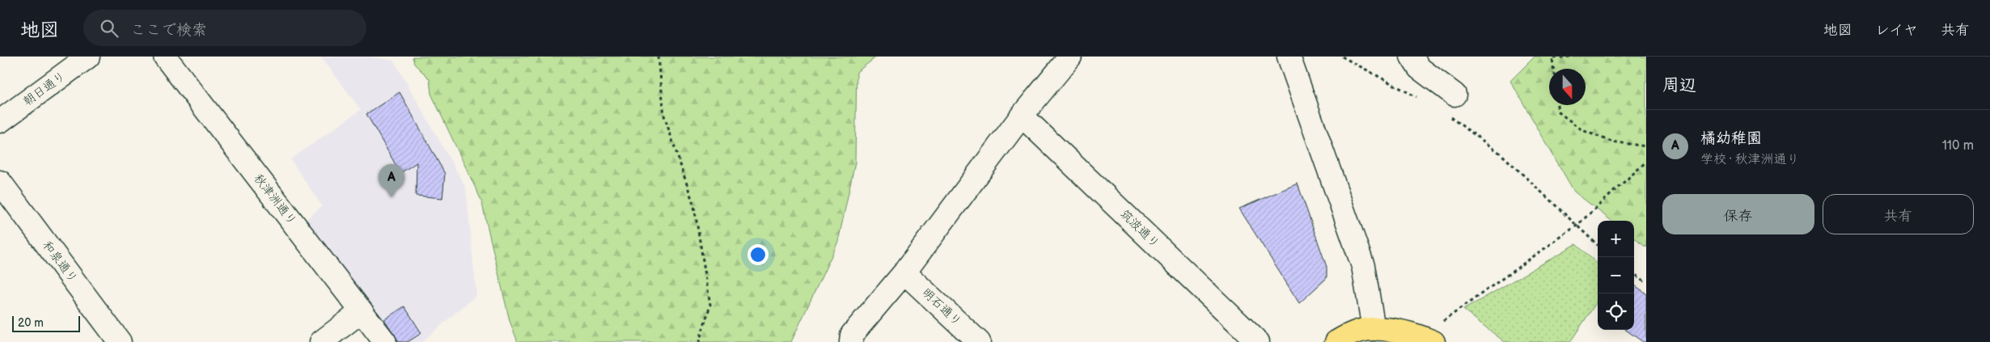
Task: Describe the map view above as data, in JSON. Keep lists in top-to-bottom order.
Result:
{
  "streets": {
    "street": [
      "朝日通り",
      "秋津洲通り",
      "筑波通り",
      "和泉通り",
      "明石通り"
    ]
  },
  "scale_bar": "20 m",
  "north": "bottom",
  "page": {
    "header": "地図",
    "search": "ここで検索",
    "nav": ["地図", "レイヤ", "共有"],
    "heading": "周辺",
    "list": [
      {
        "mark": "A",
        "name": "橘幼稚園",
        "note": "学校 · 秋津洲通り",
        "value": "110 m"
      }
    ],
    "pins": "A",
    "buttons": ["保存", "共有"],
    "map_buttons": ["+", "−"],
    "scale": "20 m"
  }
}
